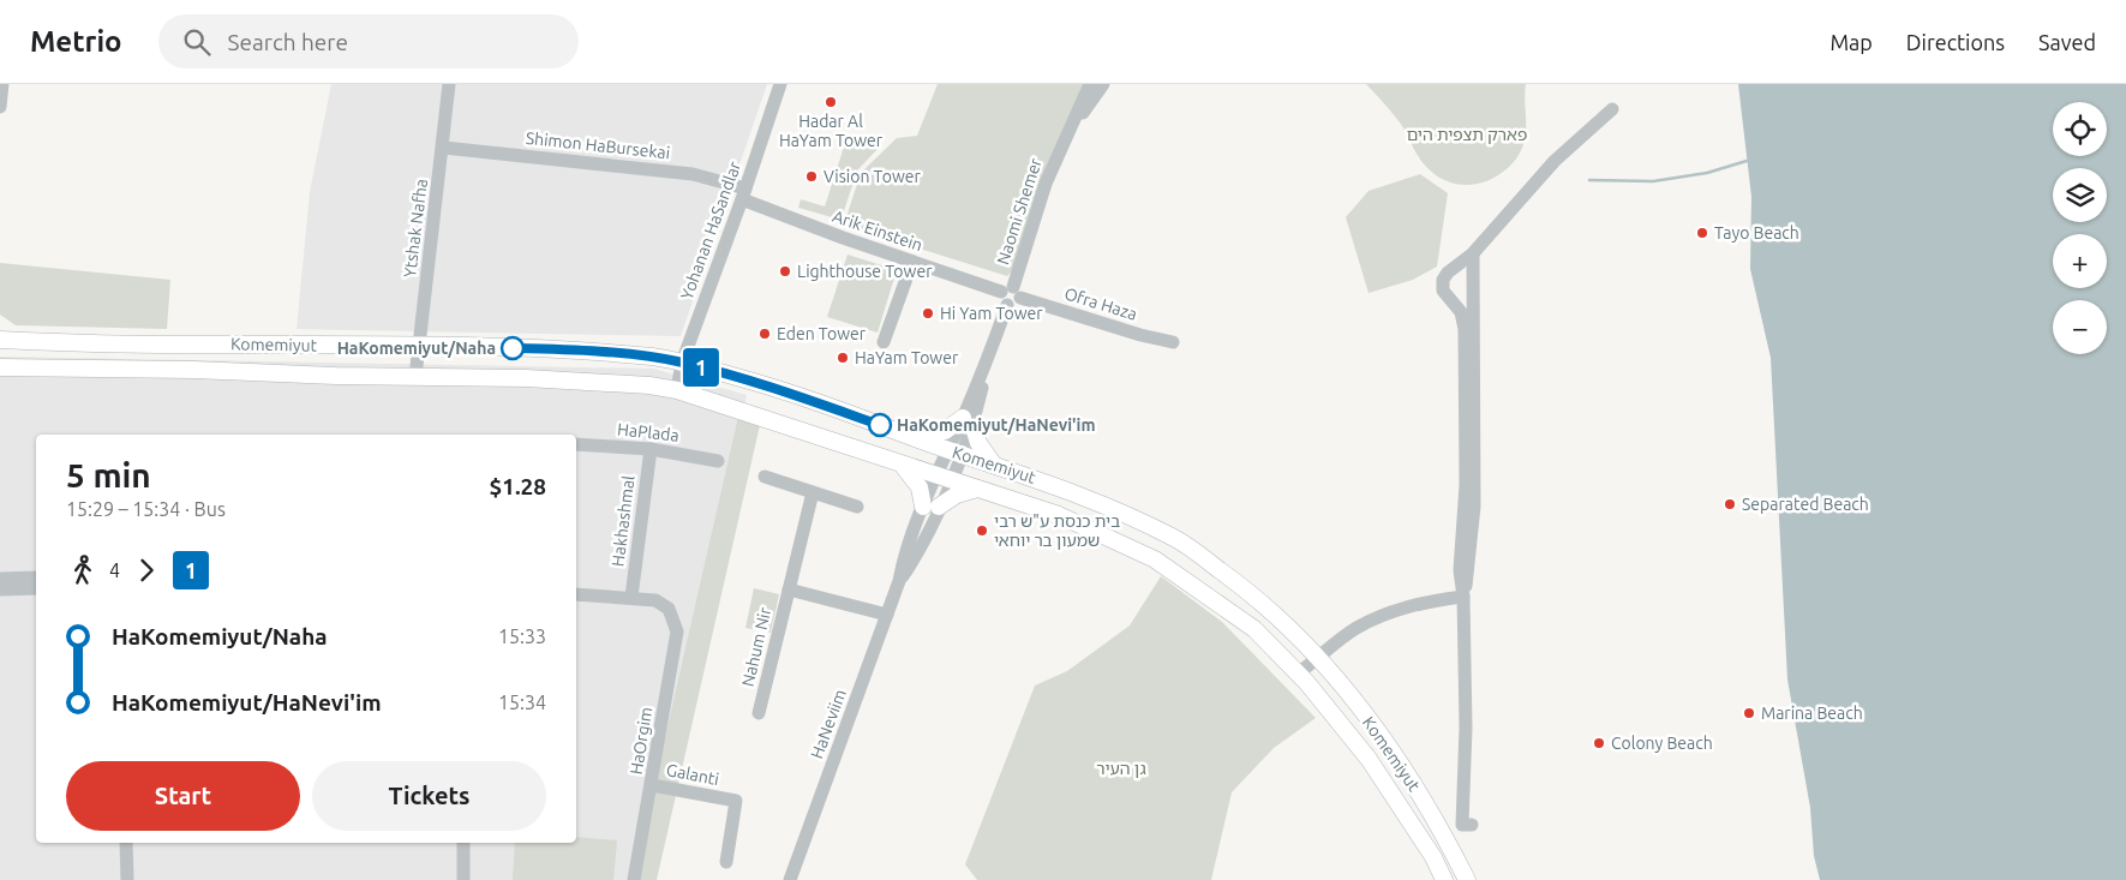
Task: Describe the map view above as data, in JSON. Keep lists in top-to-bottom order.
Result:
{
  "streets": {
    "main road": ["Komemiyut"],
    "street": [
      "Shimon HaBursekai",
      "Naomi Shemer",
      "Ytshak Nafha",
      "Yohanan HaSandlar",
      "Arik Einstein",
      "Ofra Haza",
      "HaPlada",
      "Hakhashmal",
      "Nahum Nir",
      "HaNeviim",
      "HaOrgim",
      "Galanti"
    ]
  },
  "crossings": [
    ["Shimon HaBursekai", "Ytshak Nafha"],
    ["Shimon HaBursekai", "Yohanan HaSandlar"],
    ["Shimon HaBursekai", "Arik Einstein"],
    ["Naomi Shemer", "Arik Einstein"],
    ["Naomi Shemer", "Ofra Haza"],
    ["Naomi Shemer", "Komemiyut"],
    ["Naomi Shemer", "HaNeviim"],
    ["Ytshak Nafha", "Komemiyut"],
    ["Yohanan HaSandlar", "Arik Einstein"],
    ["Yohanan HaSandlar", "Komemiyut"],
    ["Arik Einstein", "Ofra Haza"],
    ["Komemiyut", "HaNeviim"],
    ["HaPlada", "Hakhashmal"],
    ["Hakhashmal", "HaOrgim"],
    ["Nahum Nir", "HaNeviim"],
    ["HaOrgim", "Galanti"]
  ],
  "parks": ["פארק תצפית הים", "גן העיר"],
  "places": [
    "Hadar Al HaYam Tower",
    "Vision Tower",
    "Tayo Beach",
    "Lighthouse Tower",
    "Hi Yam Tower",
    "Eden Tower",
    "HaKomemiyut/Naha",
    "HaYam Tower",
    "HaKomemiyut/HaNevi'im",
    "Separated Beach",
    "בית כנסת ע\"ש רבי שמעון בר יוחאי",
    "Marina Beach",
    "Colony Beach"
  ],
  "lines": ["bus line 1"],
  "page": {
    "header": "Metrio",
    "search": "Search here",
    "nav": ["Map", "Directions", "Saved"],
    "on_map": "1",
    "map_buttons": ["+", "−"],
    "heading": ["5 min", "15:29 – 15:34 · Bus", "$1.28"],
    "legs": ["4", "1"],
    "list": [
      {
        "name": "HaKomemiyut/Naha",
        "value": "15:33"
      },
      {
        "name": "HaKomemiyut/HaNevi'im",
        "value": "15:34"
      }
    ],
    "buttons": ["Start", "Tickets"]
  }
}
